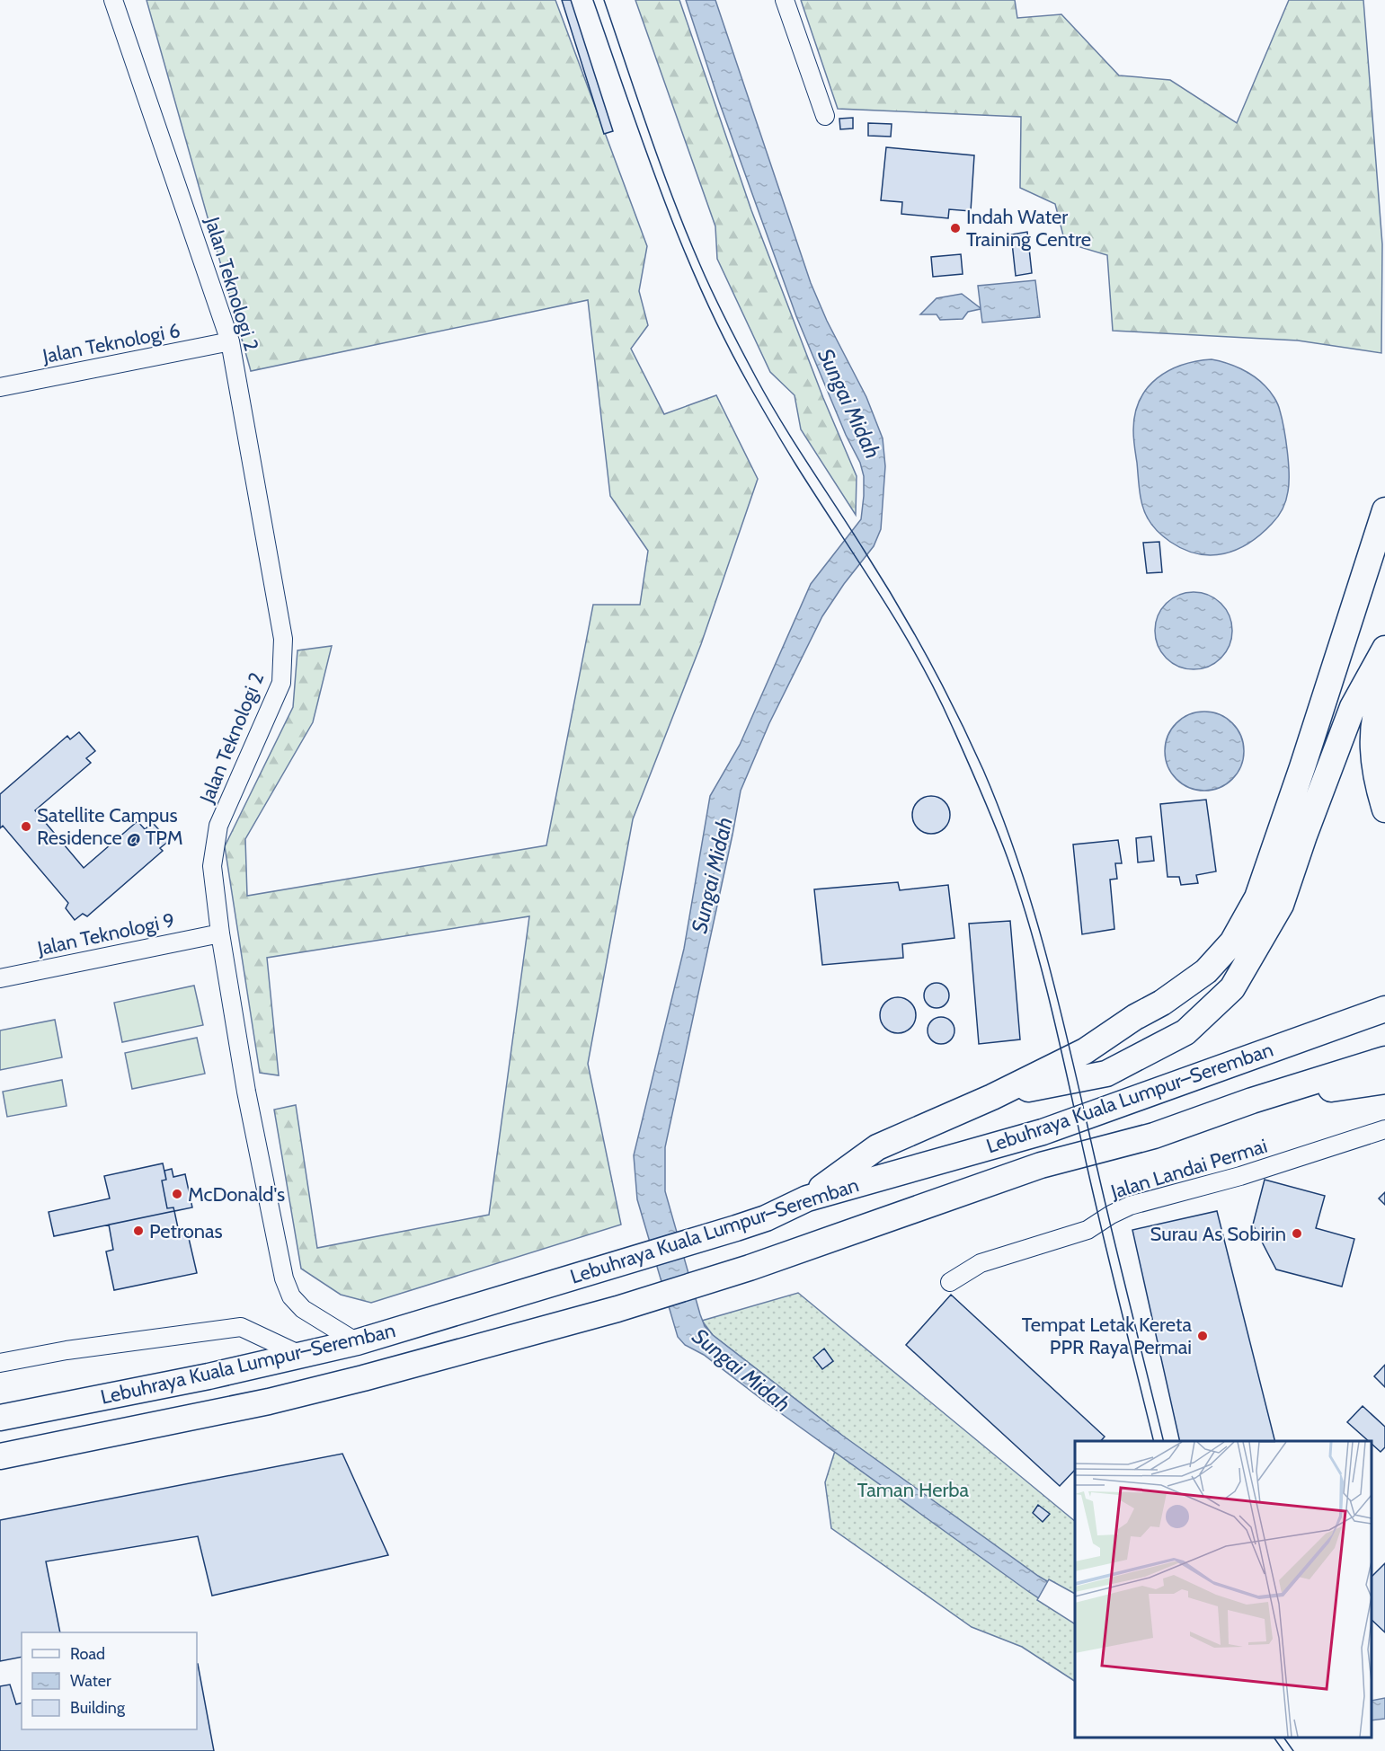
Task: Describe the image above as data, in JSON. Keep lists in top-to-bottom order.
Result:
{
  "streets": {
    "highway": ["Lebuhraya Kuala Lumpur–Seremban"],
    "street": [
      "Jalan Teknologi 2",
      "Jalan Teknologi 6",
      "Jalan Teknologi 9",
      "Jalan Landai Permai"
    ]
  },
  "crossings": [
    ["Jalan Teknologi 2", "Jalan Teknologi 6"],
    ["Jalan Teknologi 2", "Jalan Teknologi 9"],
    ["Jalan Teknologi 2", "Lebuhraya Kuala Lumpur–Seremban"]
  ],
  "water": ["Sungai Midah"],
  "parks": ["Taman Herba"],
  "places": [
    "Indah Water Training Centre",
    "Satellite Campus Residence @ TPM",
    "McDonald's",
    "Petronas",
    "Surau As Sobirin",
    "Tempat Letak Kereta PPR Raya Permai"
  ],
  "legend": ["Road", "Water", "Building"]
}
